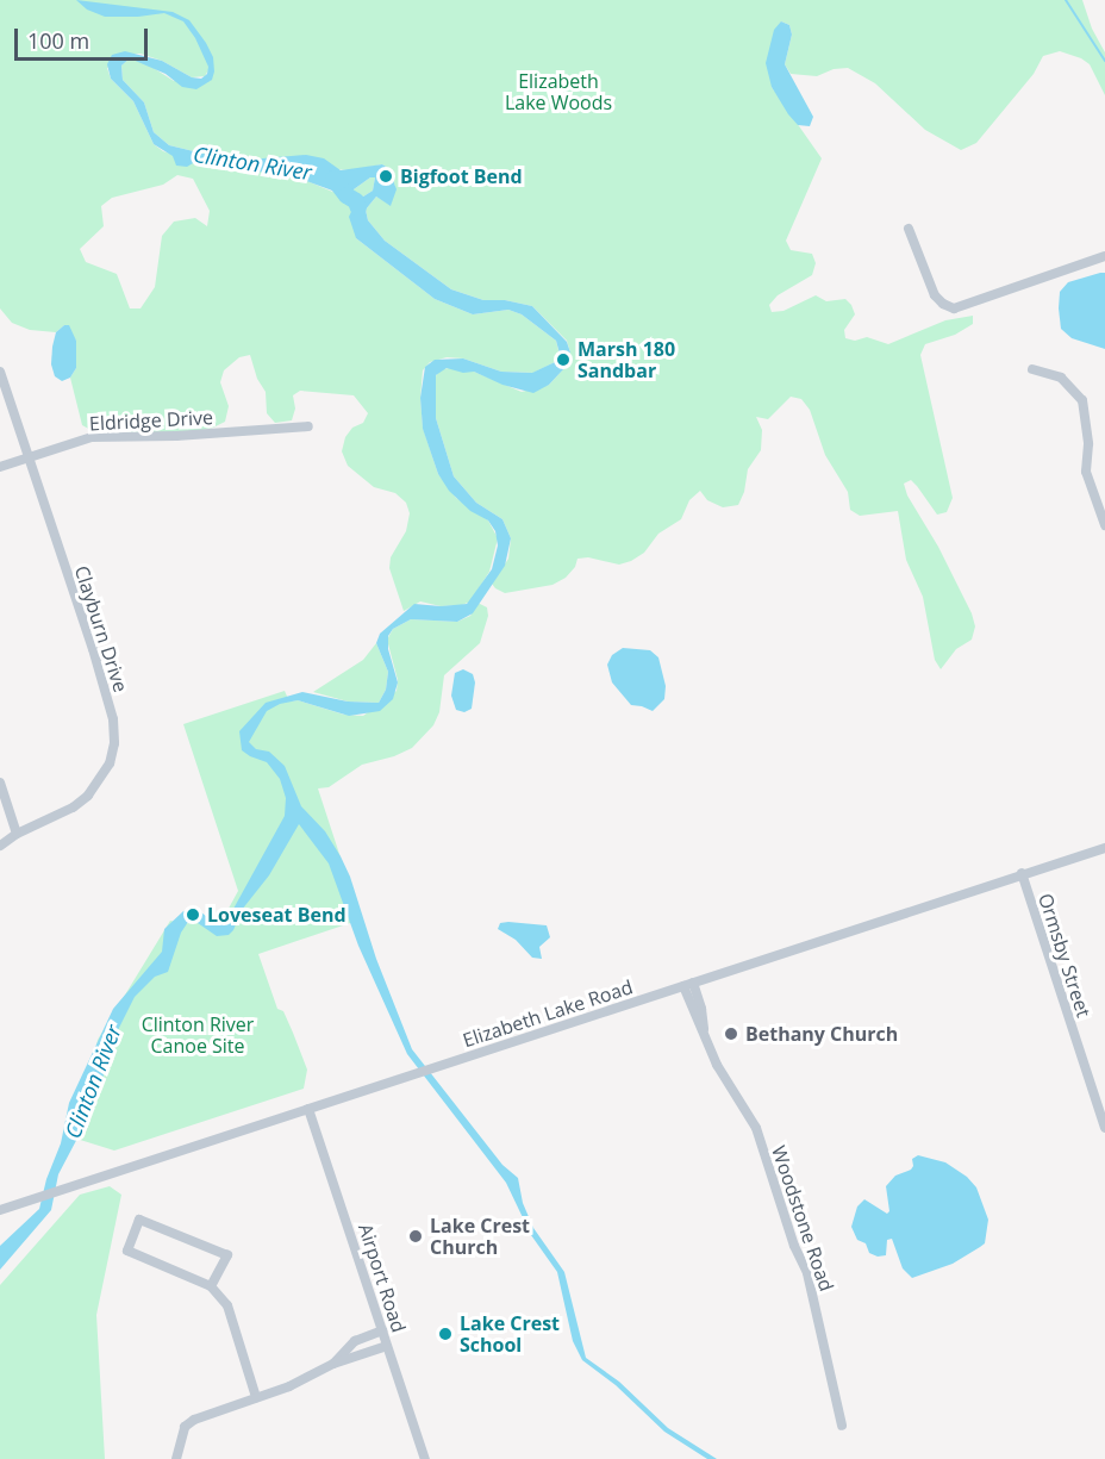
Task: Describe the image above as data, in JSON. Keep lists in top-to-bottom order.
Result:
{
  "streets": {
    "street": [
      "Eldridge Drive",
      "Clayburn Drive",
      "Ormsby Street",
      "Elizabeth Lake Road",
      "Woodstone Road",
      "Airport Road"
    ]
  },
  "crossings": [
    ["Eldridge Drive", "Clayburn Drive"],
    ["Ormsby Street", "Elizabeth Lake Road"],
    ["Elizabeth Lake Road", "Woodstone Road"],
    ["Elizabeth Lake Road", "Airport Road"]
  ],
  "water": ["Clinton River"],
  "parks": ["Elizabeth Lake Woods", "Clinton River Canoe Site"],
  "places": [
    "Bigfoot Bend",
    "Marsh 180 Sandbar",
    "Loveseat Bend",
    "Bethany Church",
    "Lake Crest Church",
    "Lake Crest School"
  ],
  "scale_bar": "100 m"
}
